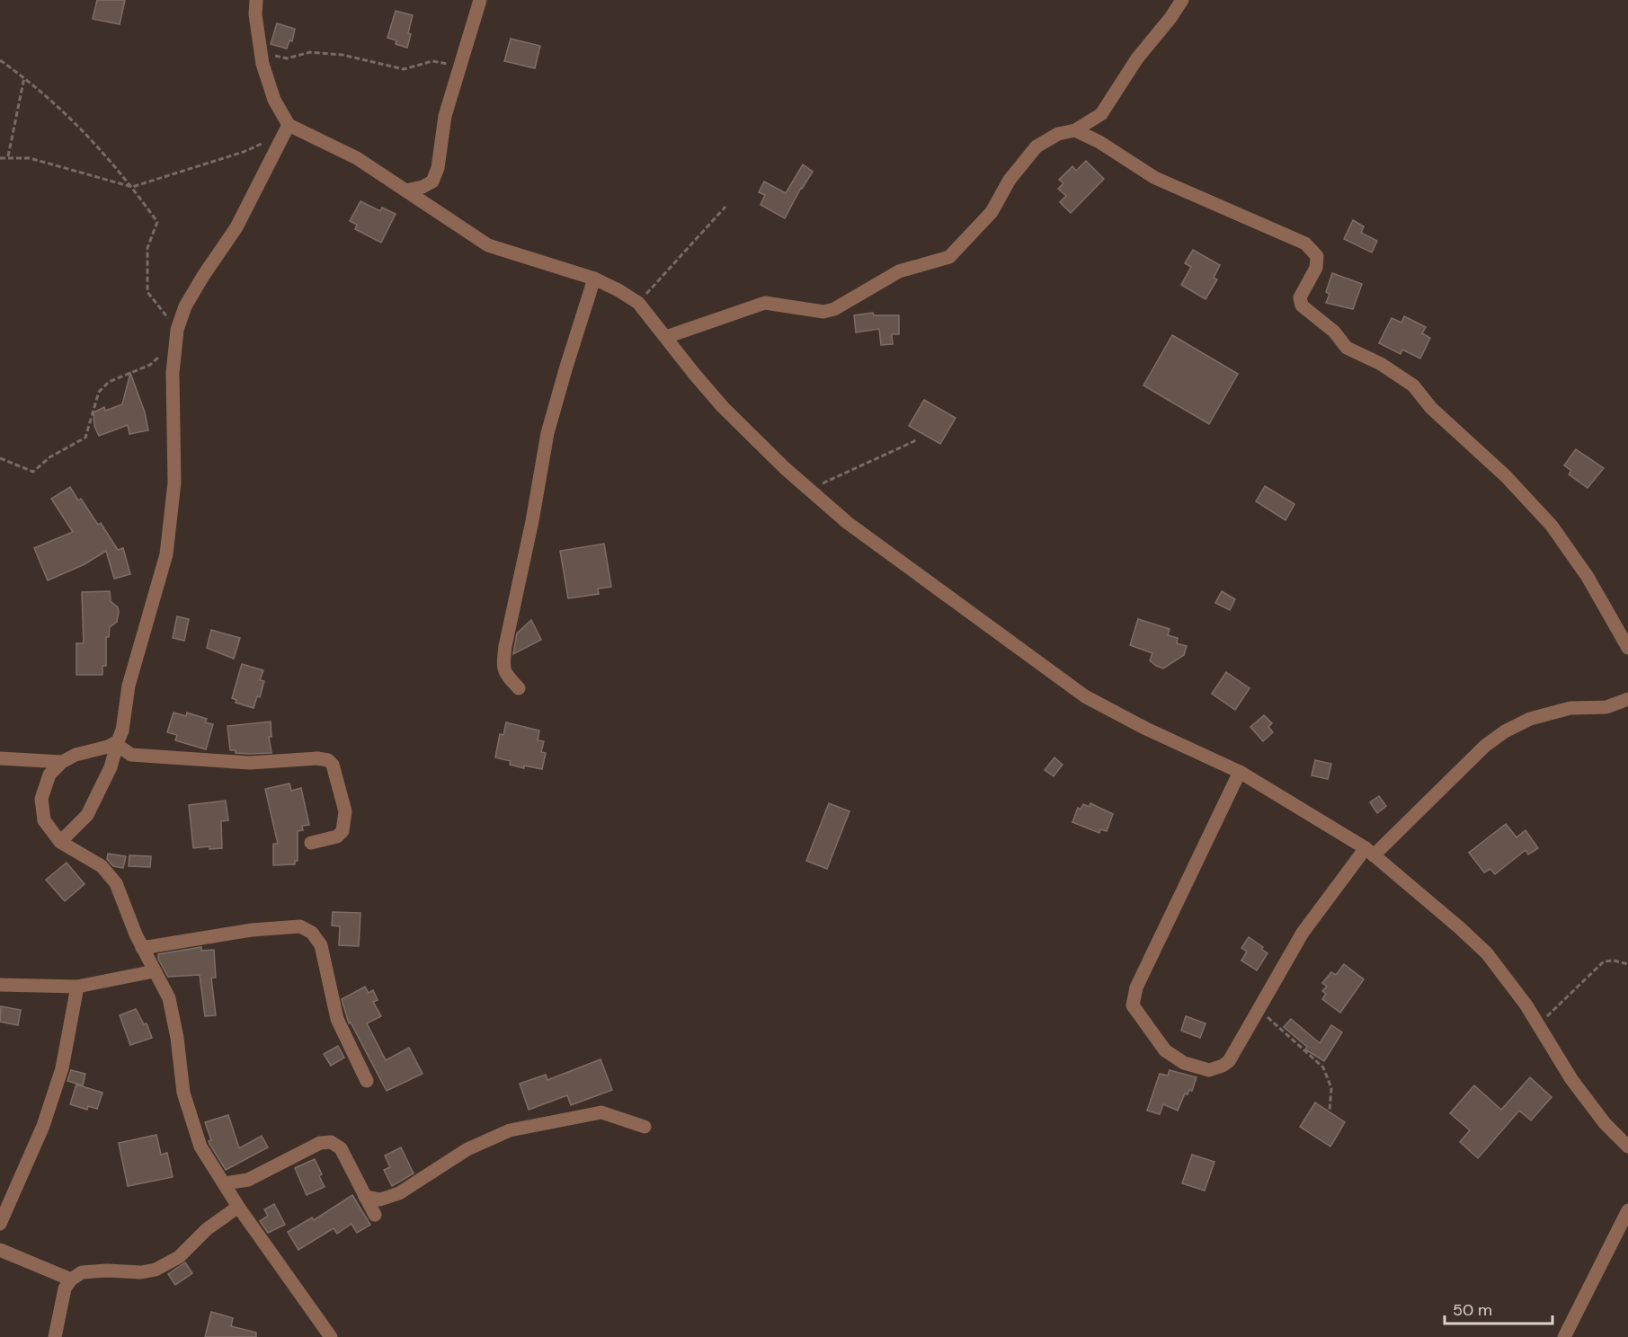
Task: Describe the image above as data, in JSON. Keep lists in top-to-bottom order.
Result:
{
  "scale_bar": "50 m"
}
